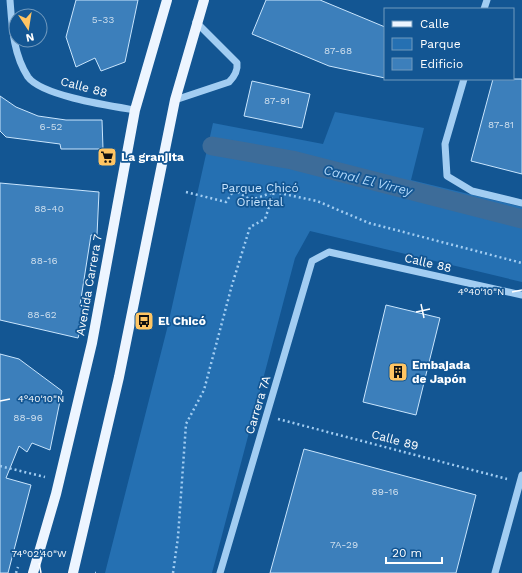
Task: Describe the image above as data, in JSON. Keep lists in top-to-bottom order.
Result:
{
  "streets": {
    "main road": ["Avenida Carrera 7"],
    "street": ["Calle 88", "Carrera 7A"],
    "path": ["Calle 89"]
  },
  "crossings": [
    ["Calle 88", "Avenida Carrera 7"],
    ["Calle 88", "Carrera 7A"],
    ["Carrera 7A", "Calle 89"]
  ],
  "water": ["Canal El Virrey"],
  "parks": ["Parque Chicó Oriental"],
  "places": {
    "supermarket": ["La granjita"],
    "bus stop": ["El Chicó"],
    "building": ["Embajada de Japón"]
  },
  "house_numbers": [
    "5-33",
    "87-68",
    "87-91",
    "87-81",
    "6-52",
    "88-40",
    "88-16",
    "88-62",
    "88-96",
    "89-16",
    "7A-29"
  ],
  "legend": ["Calle", "Parque", "Edificio"],
  "scale_bar": "20 m",
  "north": "bottom",
  "coordinates": ["4°40'10\"N", "74°02'40\"W"]
}
